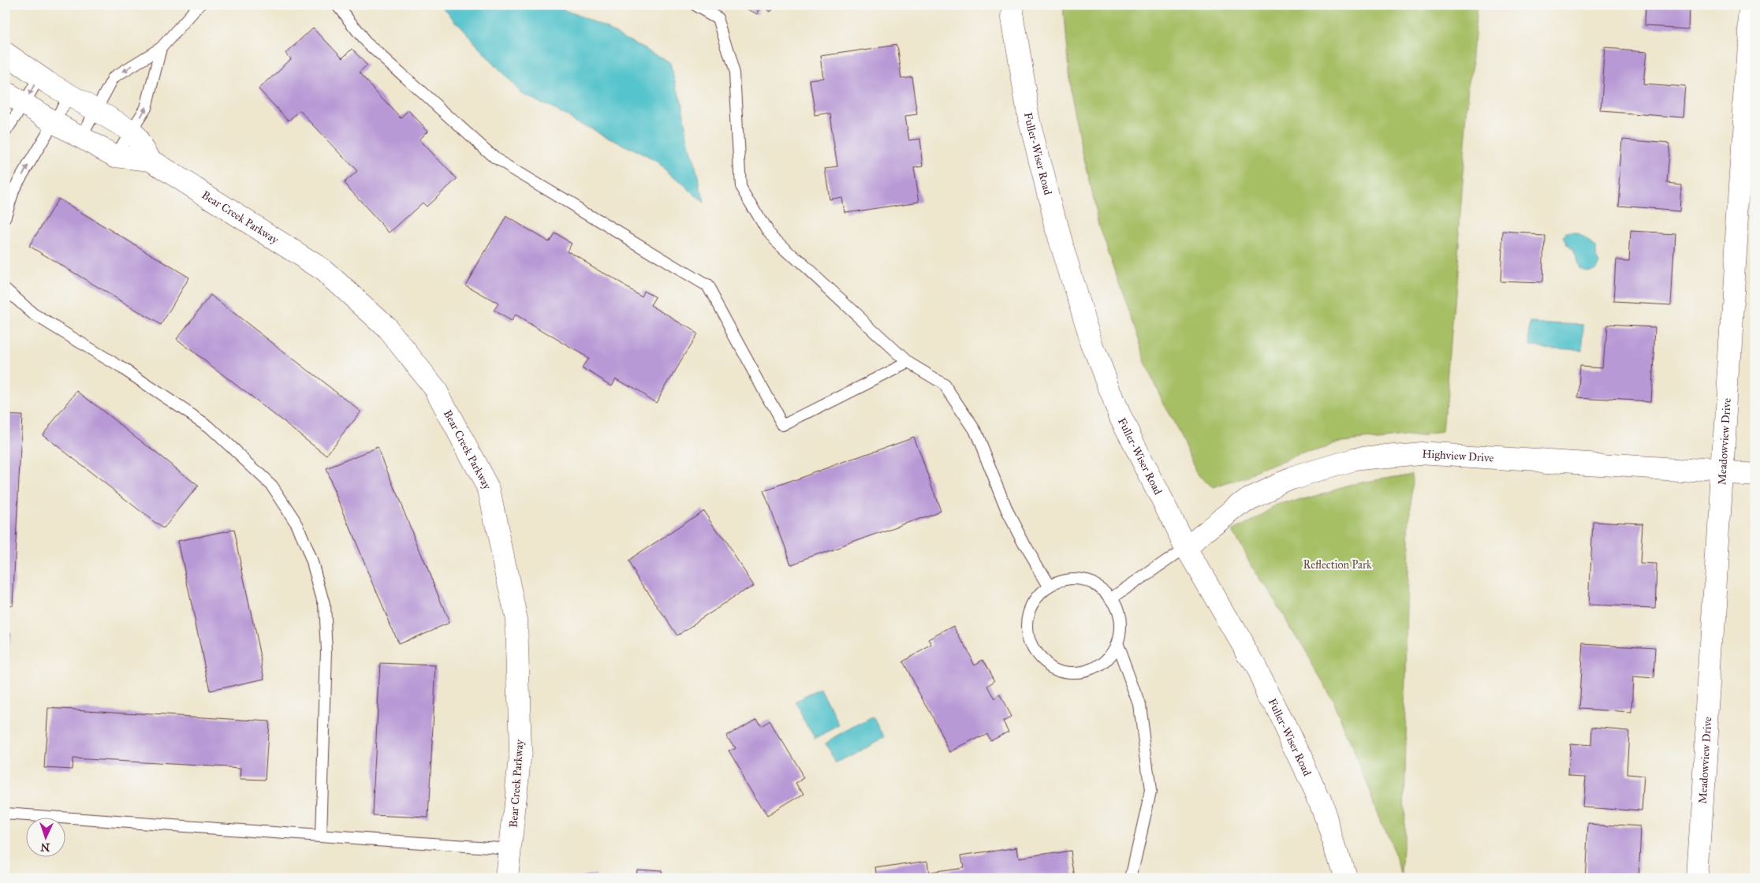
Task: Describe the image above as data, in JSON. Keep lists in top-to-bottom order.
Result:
{
  "streets": {
    "street": [
      "Fuller-Wiser Road",
      "Bear Creek Parkway",
      "Meadowview Drive",
      "Highview Drive"
    ]
  },
  "crossings": [
    ["Fuller-Wiser Road", "Highview Drive"],
    ["Meadowview Drive", "Highview Drive"]
  ],
  "parks": ["Reflection Park"],
  "north": "bottom"
}
